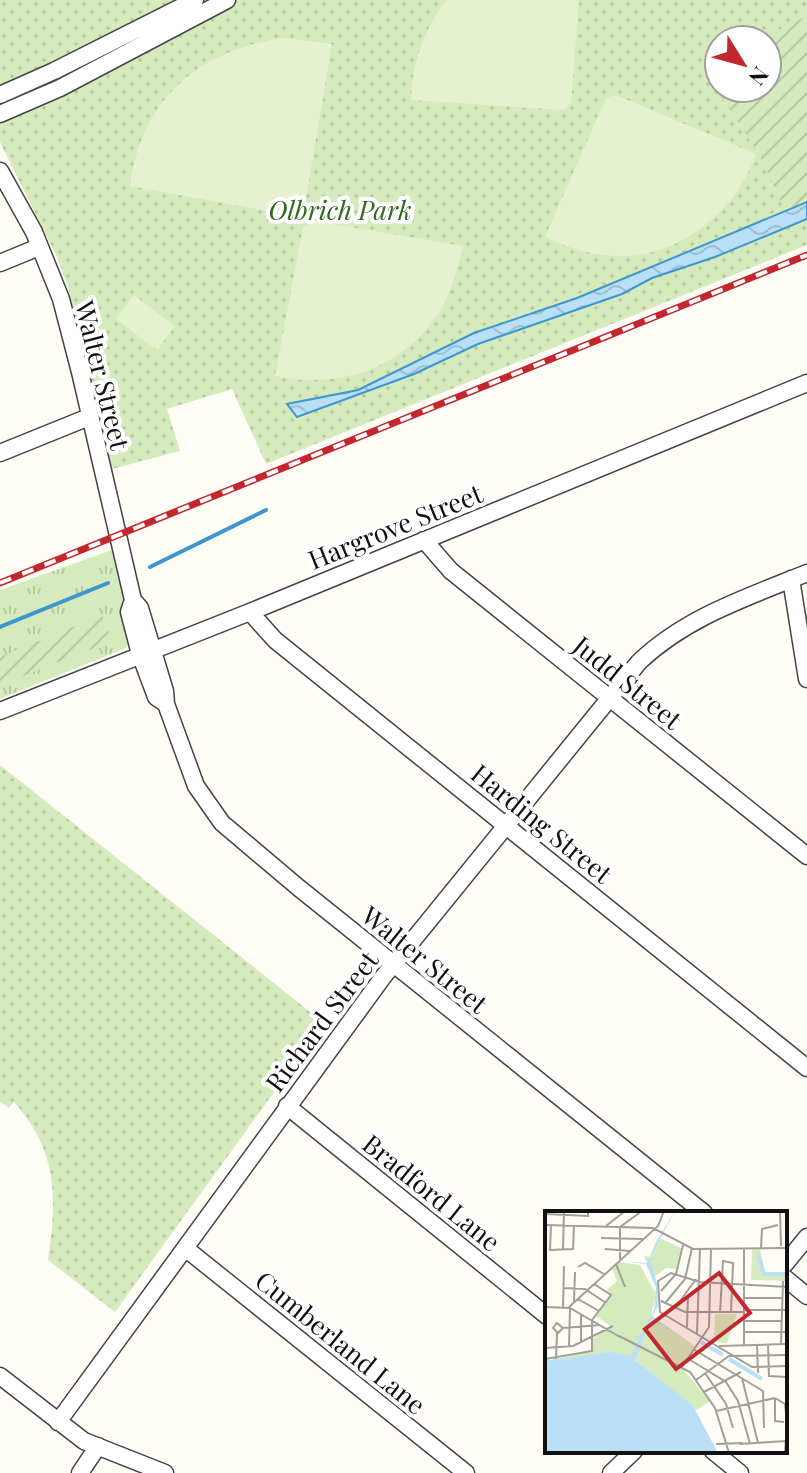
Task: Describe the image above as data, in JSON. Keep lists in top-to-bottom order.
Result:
{
  "streets": {
    "street": [
      "Walter Street",
      "Hargrove Street",
      "Judd Street",
      "Harding Street",
      "Richard Street",
      "Bradford Lane",
      "Cumberland Lane"
    ]
  },
  "crossings": [
    ["Walter Street", "Hargrove Street"],
    ["Walter Street", "Richard Street"],
    ["Hargrove Street", "Judd Street"],
    ["Hargrove Street", "Harding Street"],
    ["Judd Street", "Richard Street"],
    ["Harding Street", "Richard Street"],
    ["Richard Street", "Bradford Lane"],
    ["Richard Street", "Cumberland Lane"]
  ],
  "parks": ["Olbrich Park"],
  "north": "bottom right"
}
